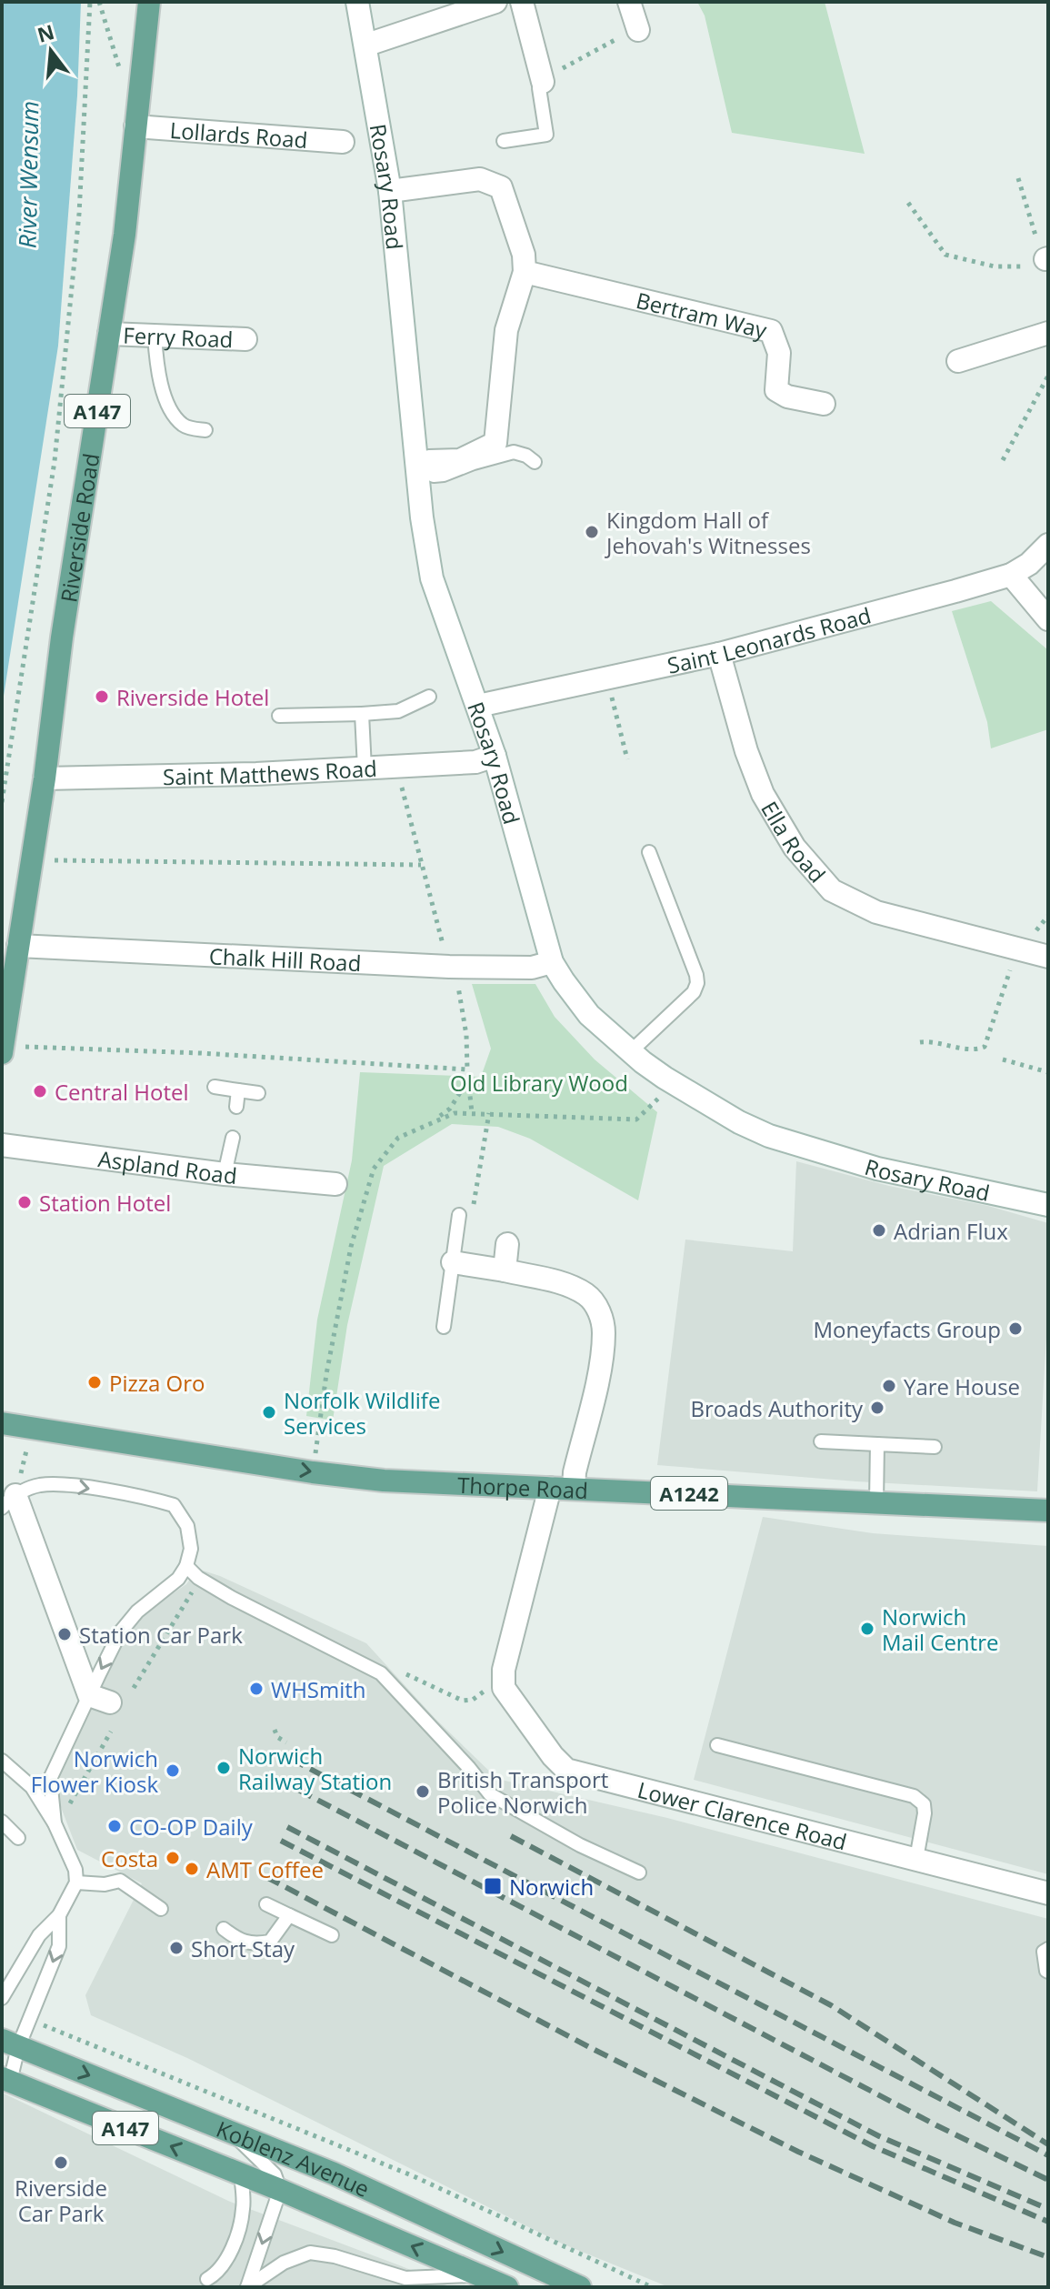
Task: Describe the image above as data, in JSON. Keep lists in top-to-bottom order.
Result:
{
  "streets": {
    "main road": [
      "A147",
      "Riverside Road",
      "Thorpe Road",
      "A1242",
      "Koblenz Avenue"
    ],
    "street": [
      "Lollards Road",
      "Rosary Road",
      "Bertram Way",
      "Ferry Road",
      "Saint Leonards Road",
      "Saint Matthews Road",
      "Ella Road",
      "Chalk Hill Road",
      "Aspland Road",
      "Lower Clarence Road"
    ]
  },
  "crossings": [
    ["Lollards Road", "Riverside Road"],
    ["Rosary Road", "Saint Leonards Road"],
    ["Rosary Road", "Saint Matthews Road"],
    ["Rosary Road", "Chalk Hill Road"],
    ["Ferry Road", "Riverside Road"],
    ["Riverside Road", "Saint Matthews Road"],
    ["Riverside Road", "Chalk Hill Road"],
    ["Saint Leonards Road", "Ella Road"],
    ["Thorpe Road", "Lower Clarence Road"]
  ],
  "one_way": ["Thorpe Road"],
  "water": ["River Wensum"],
  "parks": ["Old Library Wood"],
  "places": {
    "other": [
      "Kingdom Hall of Jehovah's Witnesses",
      "Riverside Hotel",
      "Central Hotel",
      "Station Hotel",
      "Adrian Flux",
      "Moneyfacts Group",
      "Pizza Oro",
      "Yare House",
      "Broads Authority",
      "Norfolk Wildlife Services",
      "Norwich Mail Centre",
      "Station Car Park",
      "WHSmith",
      "Norwich Railway Station",
      "Norwich Flower Kiosk",
      "British Transport Police Norwich",
      "CO-OP Daily",
      "Costa",
      "AMT Coffee",
      "Short Stay",
      "Riverside Car Park"
    ],
    "transit": ["Norwich"]
  },
  "north": "top"
}
